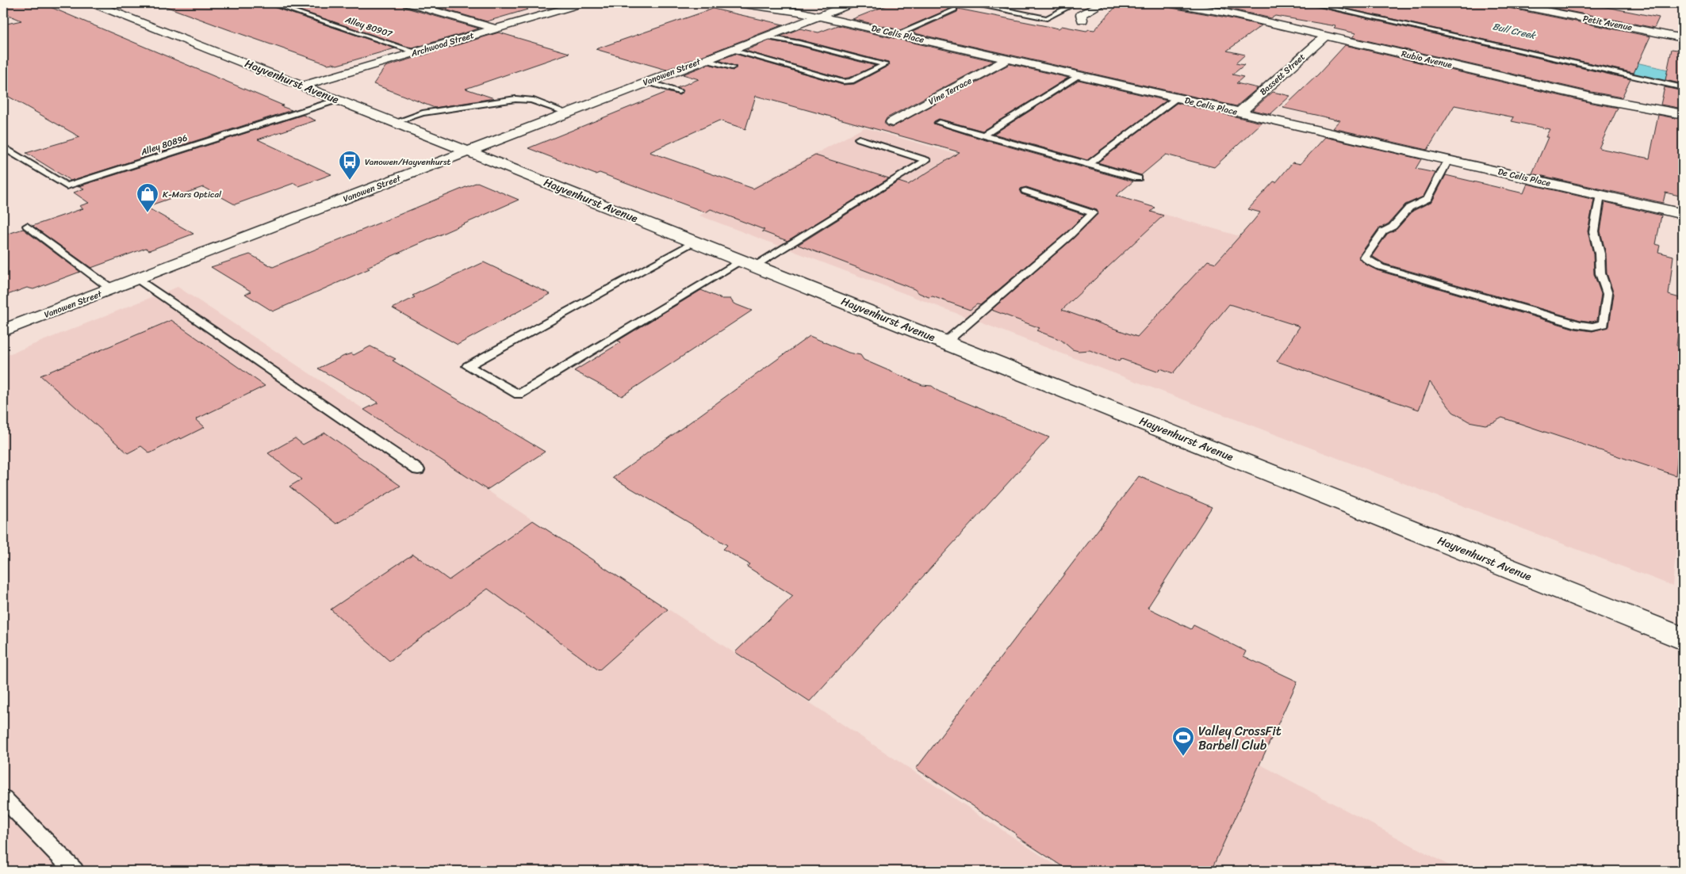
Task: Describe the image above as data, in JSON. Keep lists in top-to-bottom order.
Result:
{
  "streets": {
    "street": [
      "Petit Avenue",
      "De Celis Place",
      "Archwood Street",
      "Rubio Avenue",
      "Vanowen Street",
      "Bassett Street",
      "Hayvenhurst Avenue",
      "Vine Terrace"
    ],
    "lane": ["Alley 80907", "Alley 80896"]
  },
  "crossings": [
    ["Alley 80907", "Archwood Street"],
    ["De Celis Place", "Vanowen Street"],
    ["De Celis Place", "Bassett Street"],
    ["De Celis Place", "Vine Terrace"],
    ["Archwood Street", "Hayvenhurst Avenue"],
    ["Rubio Avenue", "Bassett Street"],
    ["Vanowen Street", "Hayvenhurst Avenue"],
    ["Hayvenhurst Avenue", "Alley 80896"]
  ],
  "water": ["Bull Creek"],
  "places": {
    "bus stop": ["Vanowen/Hayvenhurst"],
    "shop": ["K-Mars Optical"],
    "sports": ["Valley CrossFit Barbell Club"]
  }
}
